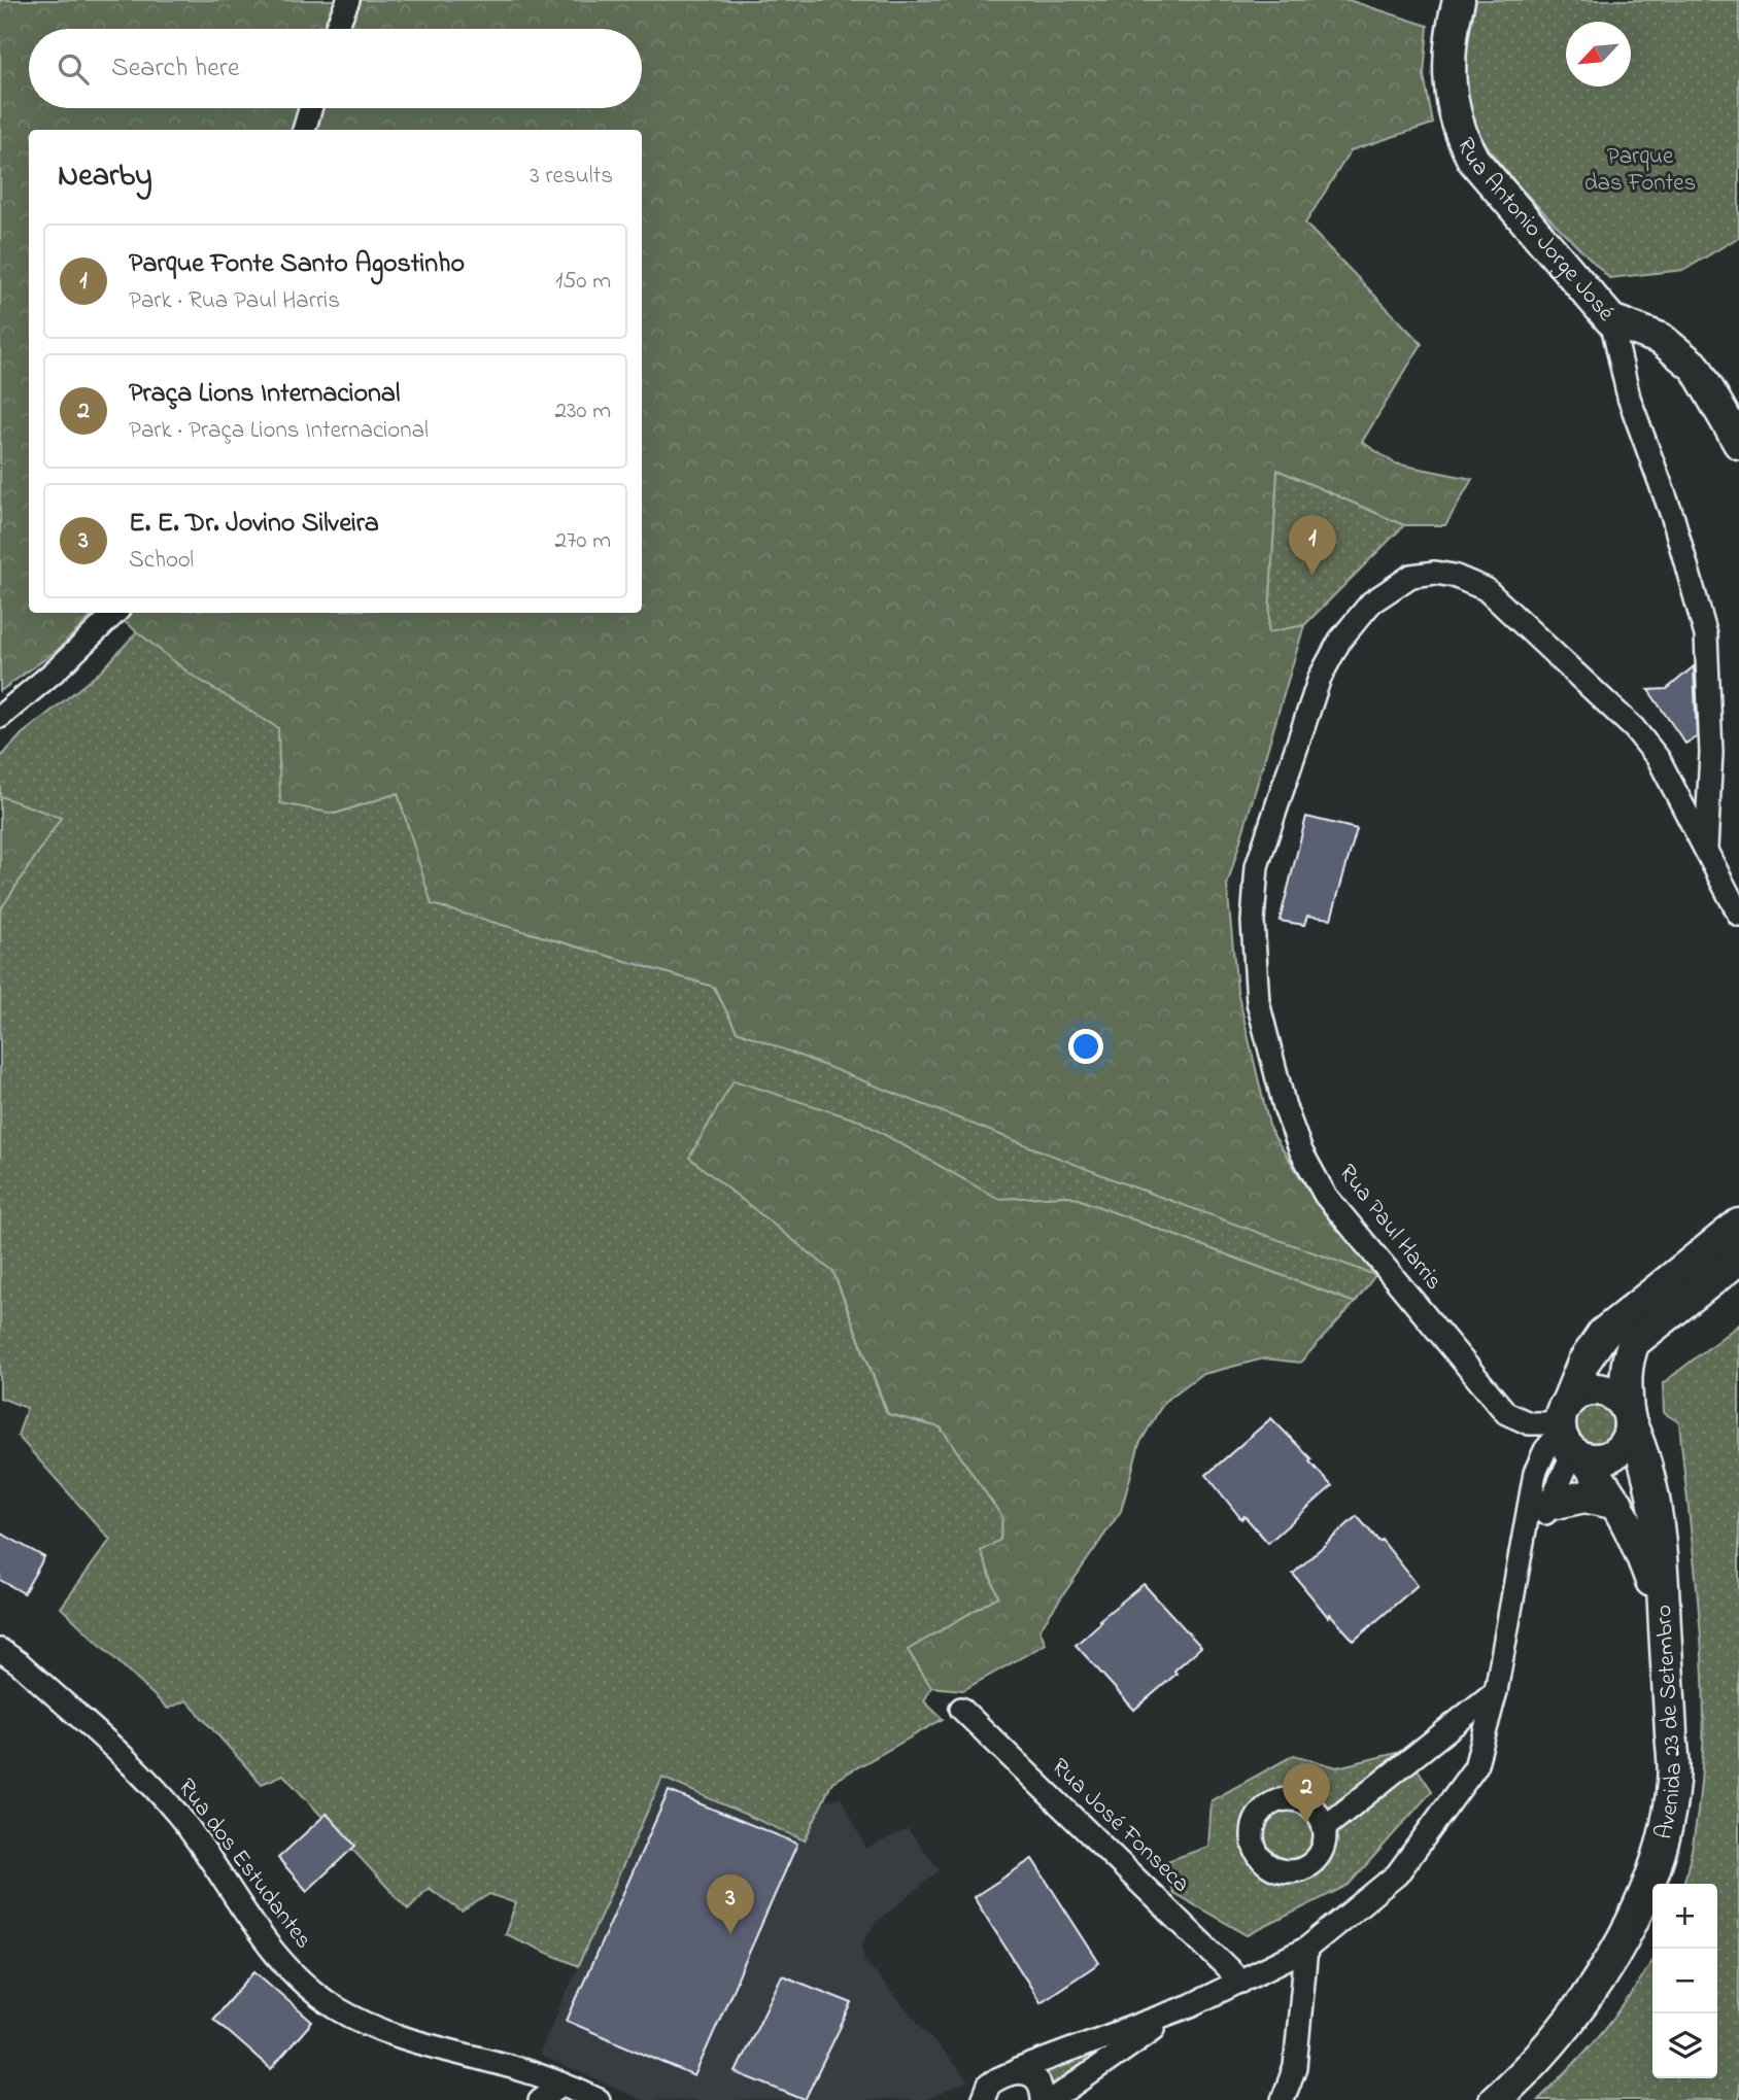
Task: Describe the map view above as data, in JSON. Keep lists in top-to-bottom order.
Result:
{
  "streets": {
    "street": [
      "Rua Antonio Jorge José",
      "Rua Paul Harris",
      "Avenida 23 de Setembro",
      "Rua José Fonseca",
      "Rua dos Estudantes"
    ]
  },
  "crossings": [
    ["Rua Paul Harris", "Avenida 23 de Setembro"]
  ],
  "parks": ["Parque das Fontes"],
  "north": "bottom left",
  "page": {
    "search": "Search here",
    "heading": ["Nearby", "3 results"],
    "list": [
      {
        "mark": "1",
        "name": "Parque Fonte Santo Agostinho",
        "note": "Park · Rua Paul Harris",
        "value": "150 m"
      },
      {
        "mark": "2",
        "name": "Praça Lions Internacional",
        "note": "Park · Praça Lions Internacional",
        "value": "230 m"
      },
      {
        "mark": "3",
        "name": "E. E. Dr. Jovino Silveira",
        "note": "School",
        "value": "270 m"
      }
    ],
    "pins": ["1", "2", "3"],
    "map_buttons": ["+", "−"]
  }
}
